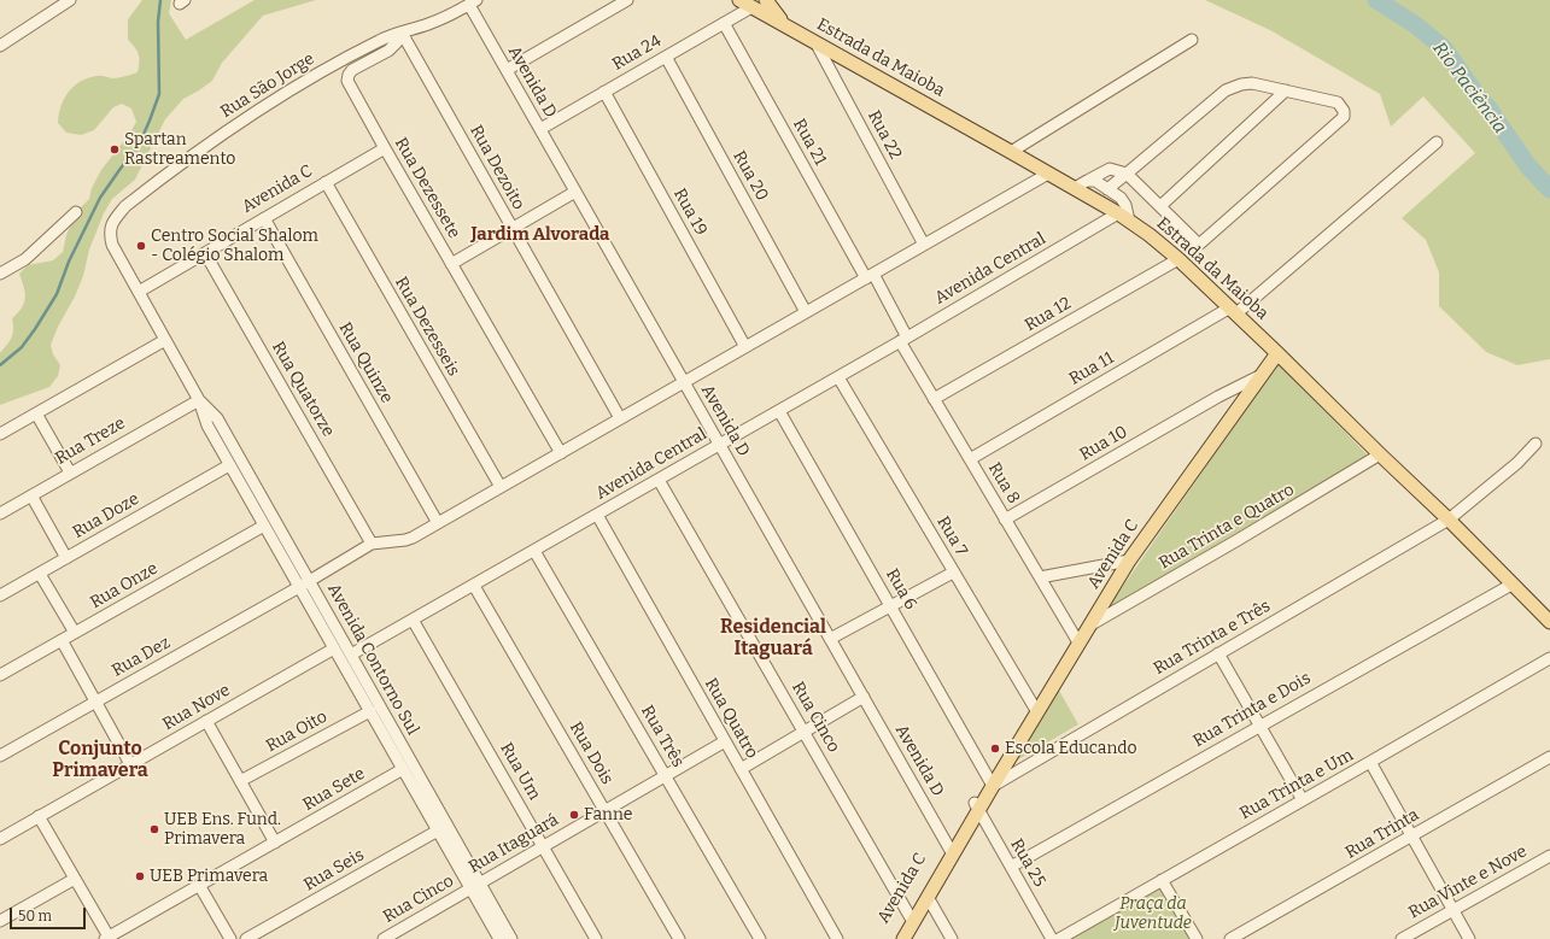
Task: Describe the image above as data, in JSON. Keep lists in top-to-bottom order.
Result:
{
  "streets": {
    "main road": ["Estrada da Maioba", "Avenida C"],
    "street": [
      "Rua 24",
      "Avenida D",
      "Rua São Jorge",
      "Rua 22",
      "Rua 21",
      "Rua Dezoito",
      "Rua 20",
      "Rua Dezessete",
      "Rua 19",
      "Avenida Central",
      "Rua 12",
      "Rua Dezesseis",
      "Rua Quinze",
      "Rua 11",
      "Rua Quatorze",
      "Rua Treze",
      "Rua 10",
      "Rua 8",
      "Rua Doze",
      "Rua Trinta e Quatro",
      "Rua 7",
      "Rua Onze",
      "Rua 6",
      "Rua Trinta e Três",
      "Rua Dez",
      "Avenida Contorno Sul",
      "Rua Nove",
      "Rua Trinta e Dois",
      "Rua Cinco",
      "Rua Quatro",
      "Rua Oito",
      "Rua Três",
      "Rua Dois",
      "Rua Um",
      "Rua Trinta e Um",
      "Rua Sete",
      "Rua Trinta",
      "Rua Itaguará",
      "Rua 25",
      "Rua Seis",
      "Rua Vinte e Nove"
    ]
  },
  "crossings": [
    ["Rua 24", "Estrada da Maioba"],
    ["Rua 24", "Avenida D"],
    ["Rua 24", "Rua 21"],
    ["Rua 24", "Rua 20"],
    ["Rua 24", "Rua 19"],
    ["Estrada da Maioba", "Rua 22"],
    ["Estrada da Maioba", "Avenida C"],
    ["Estrada da Maioba", "Avenida Central"],
    ["Estrada da Maioba", "Rua 12"],
    ["Estrada da Maioba", "Rua 11"],
    ["Estrada da Maioba", "Rua Trinta e Quatro"],
    ["Estrada da Maioba", "Rua Trinta e Três"],
    ["Estrada da Maioba", "Rua Trinta e Dois"],
    ["Avenida D", "Rua São Jorge"],
    ["Avenida D", "Avenida C"],
    ["Avenida D", "Avenida Central"],
    ["Rua São Jorge", "Rua Dezoito"],
    ["Rua São Jorge", "Rua Dezessete"],
    ["Rua São Jorge", "Avenida C"],
    ["Rua São Jorge", "Avenida Contorno Sul"],
    ["Rua 21", "Rua 8"],
    ["Rua Dezoito", "Rua Dezessete"],
    ["Rua Dezessete", "Avenida C"],
    ["Avenida C", "Rua Dezesseis"],
    ["Avenida C", "Rua Quinze"],
    ["Avenida C", "Rua Quatorze"],
    ["Avenida C", "Rua 10"],
    ["Avenida C", "Rua 8"],
    ["Avenida C", "Rua Trinta e Quatro"],
    ["Avenida C", "Rua 7"],
    ["Avenida C", "Rua 6"],
    ["Avenida C", "Rua Trinta e Três"],
    ["Avenida C", "Avenida Contorno Sul"],
    ["Avenida C", "Rua Cinco"],
    ["Avenida C", "Rua 25"],
    ["Avenida Central", "Rua 8"],
    ["Avenida Central", "Rua 7"],
    ["Avenida Central", "Rua 6"],
    ["Avenida Central", "Avenida Contorno Sul"],
    ["Avenida Central", "Rua Cinco"],
    ["Avenida Central", "Rua Quatro"],
    ["Avenida Central", "Rua Três"],
    ["Avenida Central", "Rua Dois"],
    ["Avenida Central", "Rua Um"],
    ["Rua 12", "Rua 8"],
    ["Rua 11", "Rua 8"],
    ["Rua Treze", "Avenida Contorno Sul"],
    ["Rua 10", "Rua 8"],
    ["Rua Doze", "Avenida Contorno Sul"],
    ["Rua Onze", "Avenida Contorno Sul"],
    ["Rua 6", "Rua Trinta e Três"],
    ["Rua Dez", "Avenida Contorno Sul"],
    ["Avenida Contorno Sul", "Rua Nove"],
    ["Avenida Contorno Sul", "Rua Cinco"],
    ["Avenida Contorno Sul", "Rua Oito"],
    ["Avenida Contorno Sul", "Rua Sete"],
    ["Avenida Contorno Sul", "Rua Itaguará"],
    ["Avenida Contorno Sul", "Rua Seis"],
    ["Rua Trinta e Dois", "Rua 25"],
    ["Rua Cinco", "Rua Itaguará"],
    ["Rua Quatro", "Rua Itaguará"],
    ["Rua Três", "Rua Itaguará"],
    ["Rua Dois", "Rua Itaguará"],
    ["Rua Um", "Rua Itaguará"]
  ],
  "districts": ["Jardim Alvorada", "Residencial Itaguará", "Conjunto Primavera"],
  "water": ["Rio Paciência"],
  "parks": ["Praça da Juventude"],
  "places": [
    "Spartan Rastreamento",
    "Centro Social Shalom - Colégio Shalom",
    "Escola Educando",
    "Fanne",
    "UEB Ens. Fund. Primavera",
    "UEB Primavera"
  ],
  "scale_bar": "50 m"
}
